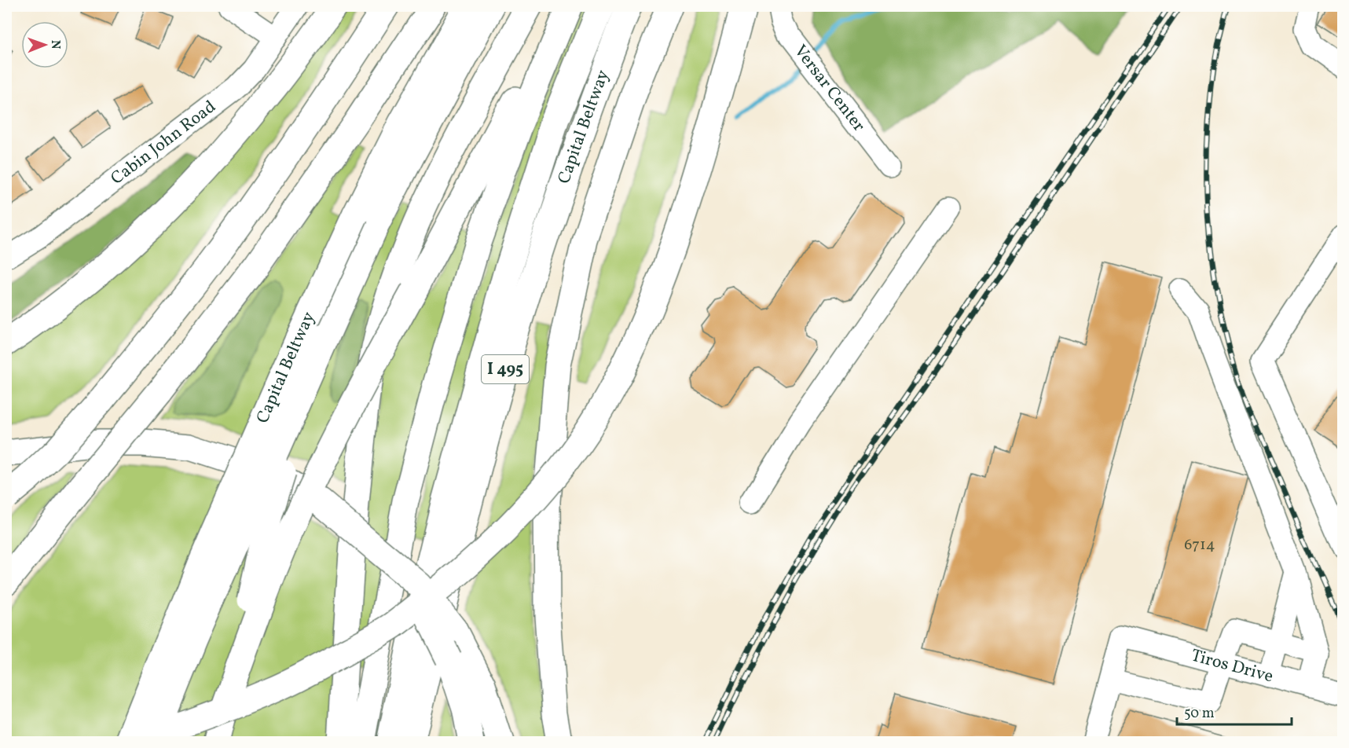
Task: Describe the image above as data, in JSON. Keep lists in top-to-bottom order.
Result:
{
  "streets": {
    "highway": ["Capital Beltway", "I 495"],
    "street": ["Versar Center", "Cabin John Road", "Tiros Drive"]
  },
  "house_numbers": ["6714"],
  "scale_bar": "50 m",
  "north": "right"
}
